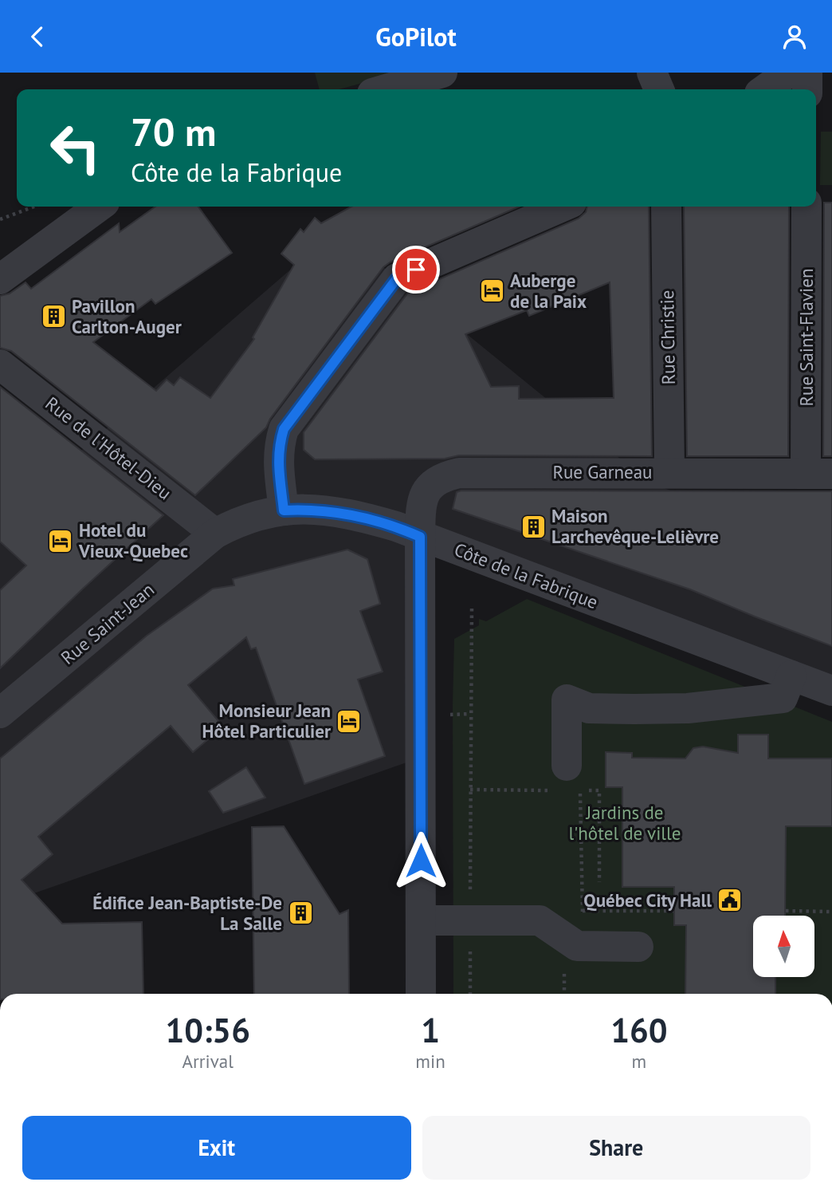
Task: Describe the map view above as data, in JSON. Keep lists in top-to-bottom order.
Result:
{
  "streets": {
    "street": [
      "Rue Christie",
      "Rue Saint-Flavien",
      "Rue de l'Hôtel-Dieu",
      "Rue Garneau",
      "Côte de la Fabrique",
      "Rue Saint-Jean"
    ]
  },
  "crossings": [
    ["Rue Christie", "Rue Garneau"],
    ["Rue Saint-Flavien", "Rue Garneau"],
    ["Rue de l'Hôtel-Dieu", "Côte de la Fabrique"],
    ["Rue de l'Hôtel-Dieu", "Rue Saint-Jean"],
    ["Rue Garneau", "Côte de la Fabrique"],
    ["Côte de la Fabrique", "Rue Saint-Jean"]
  ],
  "parks": ["Jardins de l'hôtel de ville"],
  "places": {
    "hotel": ["Auberge de la Paix", "Hotel du Vieux-Quebec", "Monsieur Jean Hôtel Particulier"],
    "building": ["Pavillon Carlton-Auger", "Maison Larchevêque-Lelièvre", "Édifice Jean-Baptiste-De La Salle"],
    "public building": ["Québec City Hall"]
  },
  "north": "top",
  "page": {
    "header": "GoPilot",
    "turn": ["70 m", "Côte de la Fabrique"],
    "eta": [
      "10:56",
      "Arrival",
      "1",
      "min",
      "160",
      "m"
    ],
    "buttons": ["Exit", "Share"]
  }
}
